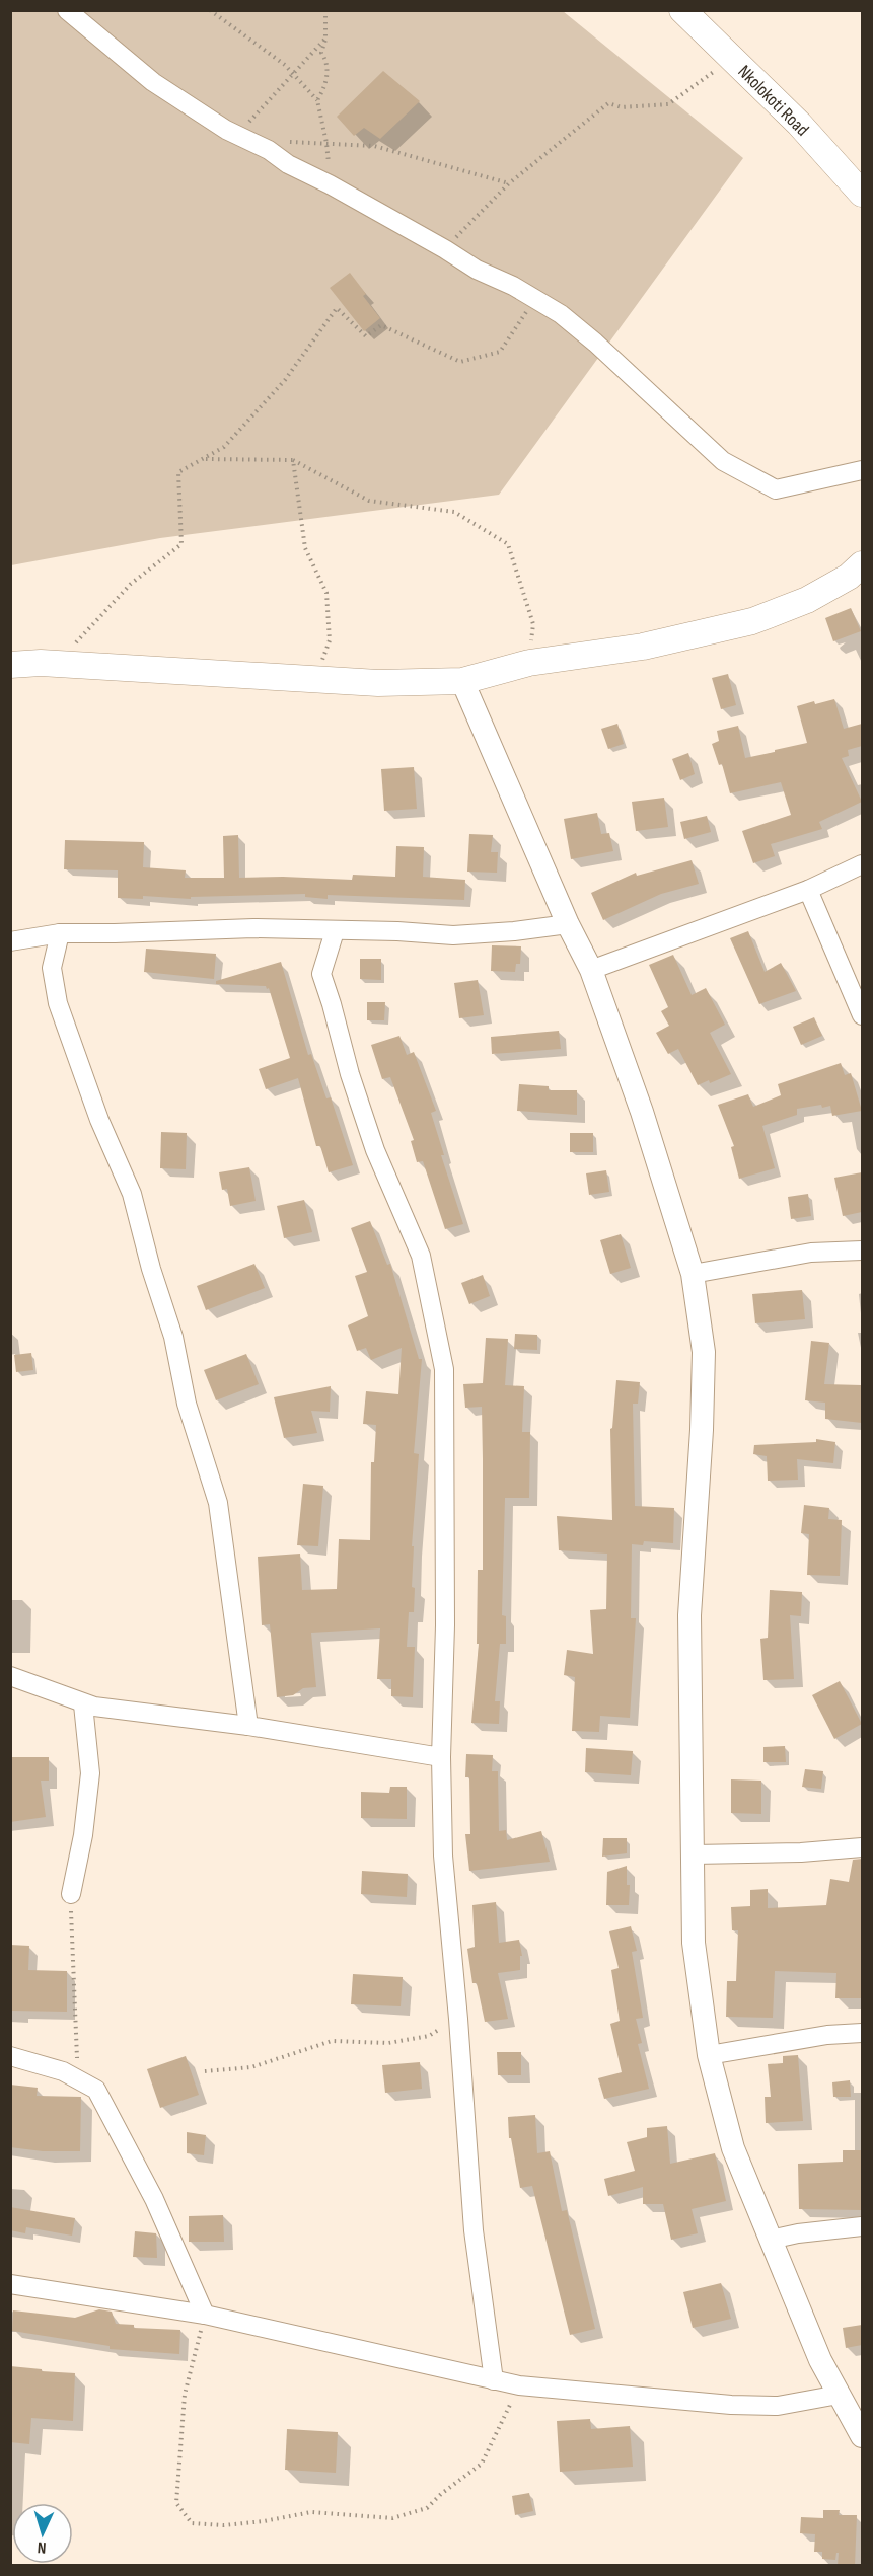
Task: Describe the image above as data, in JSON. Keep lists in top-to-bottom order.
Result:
{
  "streets": {
    "main road": ["Nkolokoti Road"]
  },
  "north": "bottom"
}
